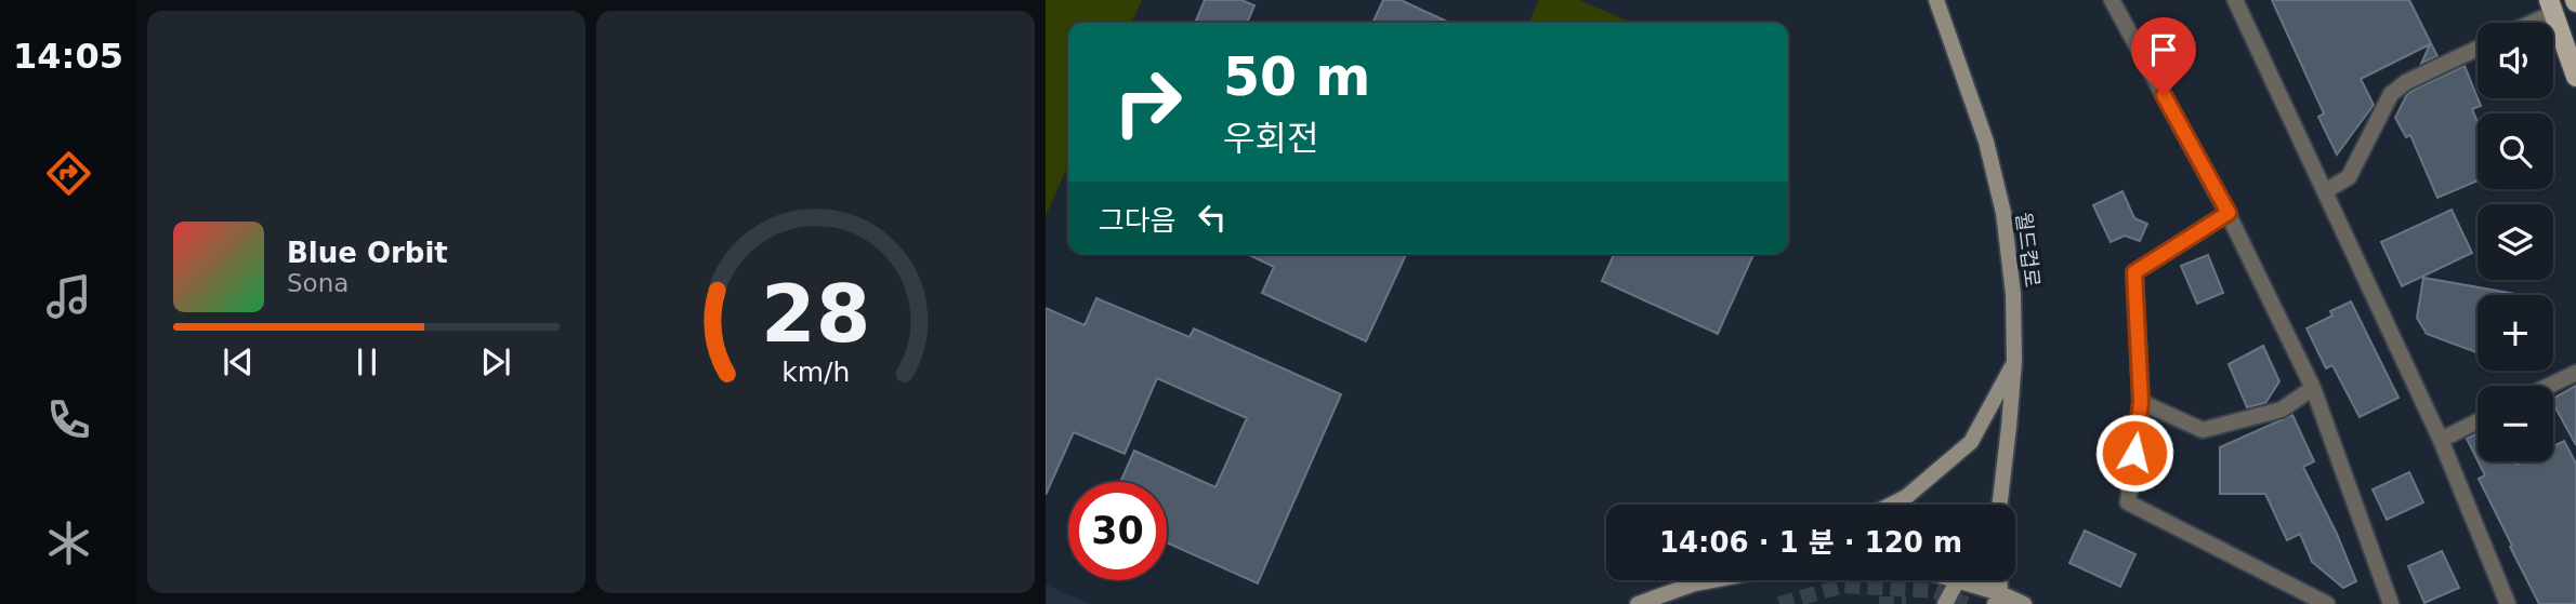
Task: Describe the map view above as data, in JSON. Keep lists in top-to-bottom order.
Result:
{
  "streets": {
    "street": ["월드컵로"]
  },
  "page": {
    "tabs": "14:05",
    "map_buttons": ["+", "−"],
    "turn": ["50 m", "우회전"],
    "then": "그다음",
    "song": ["Blue Orbit", "Sona"],
    "limit": "30",
    "trip": "14:06 · 1 분 · 120 m",
    "gauge": ["28", "km/h"]
  }
}
